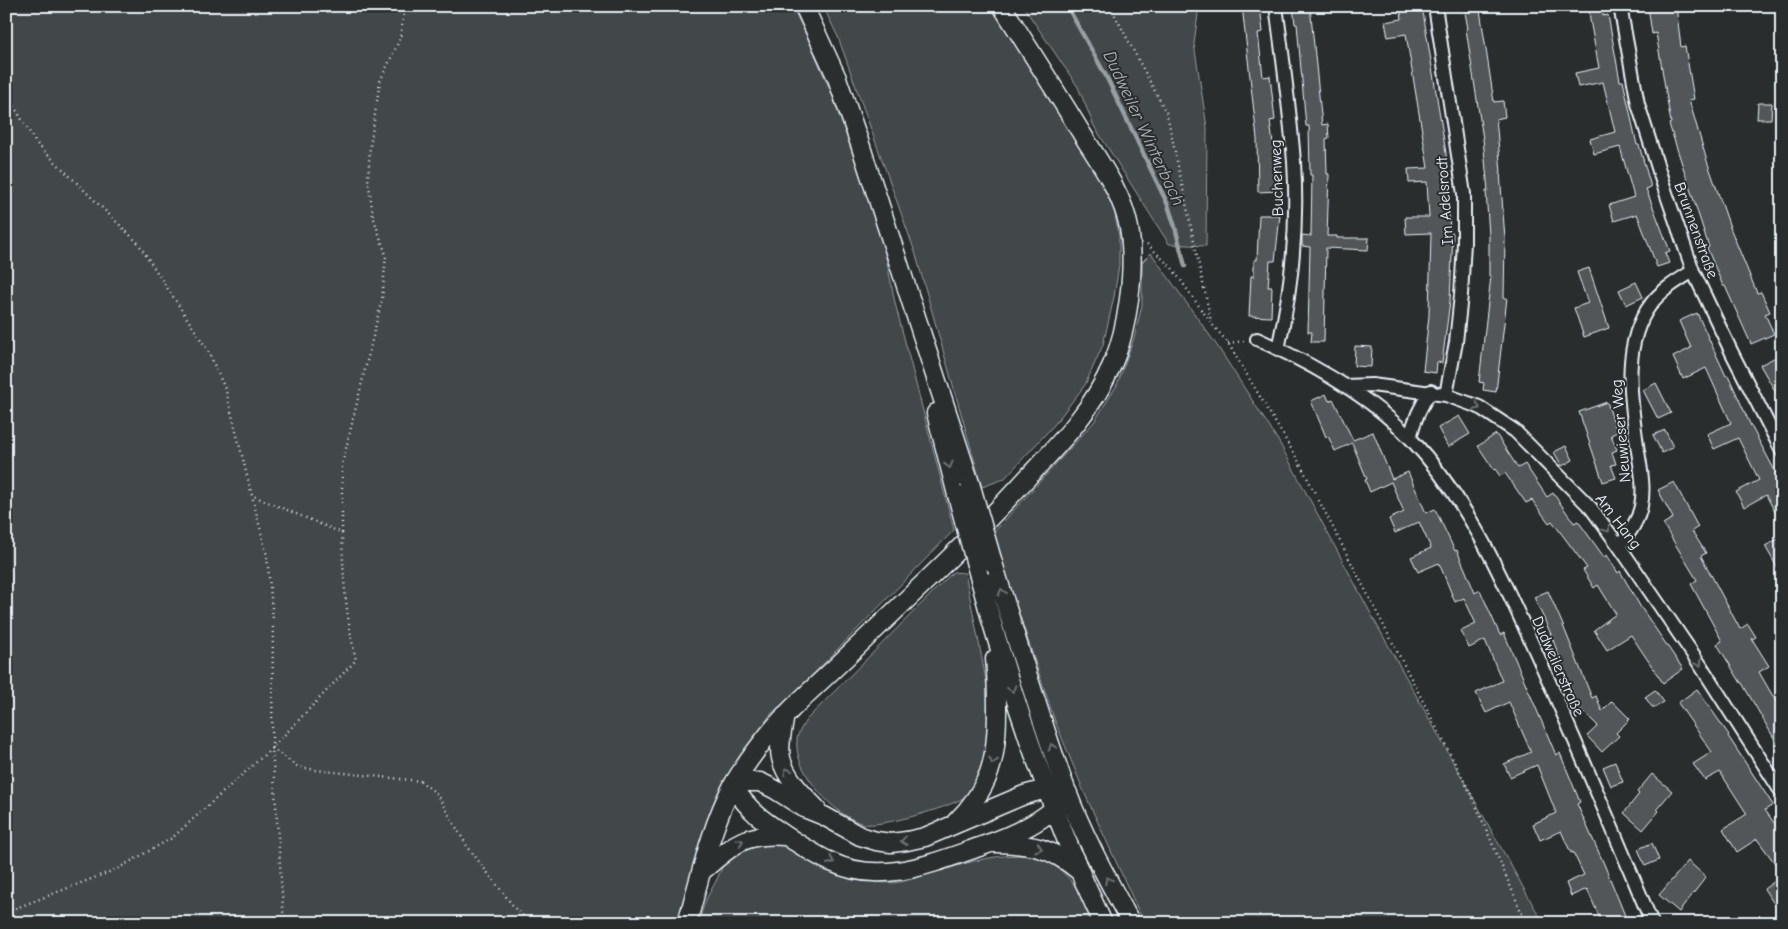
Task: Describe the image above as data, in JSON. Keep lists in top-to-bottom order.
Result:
{
  "streets": {
    "street": [
      "Buchenweg",
      "Im Adelsrodt",
      "Brunnenstraße",
      "Neuwieser Weg",
      "Am Hang",
      "Dudweilerstraße"
    ]
  },
  "crossings": [
    ["Buchenweg", "Dudweilerstraße"],
    ["Im Adelsrodt", "Am Hang"],
    ["Brunnenstraße", "Neuwieser Weg"],
    ["Neuwieser Weg", "Am Hang"],
    ["Am Hang", "Dudweilerstraße"]
  ],
  "one_way": ["Am Hang"],
  "water": ["Dudweiler Winterbach"]
}
